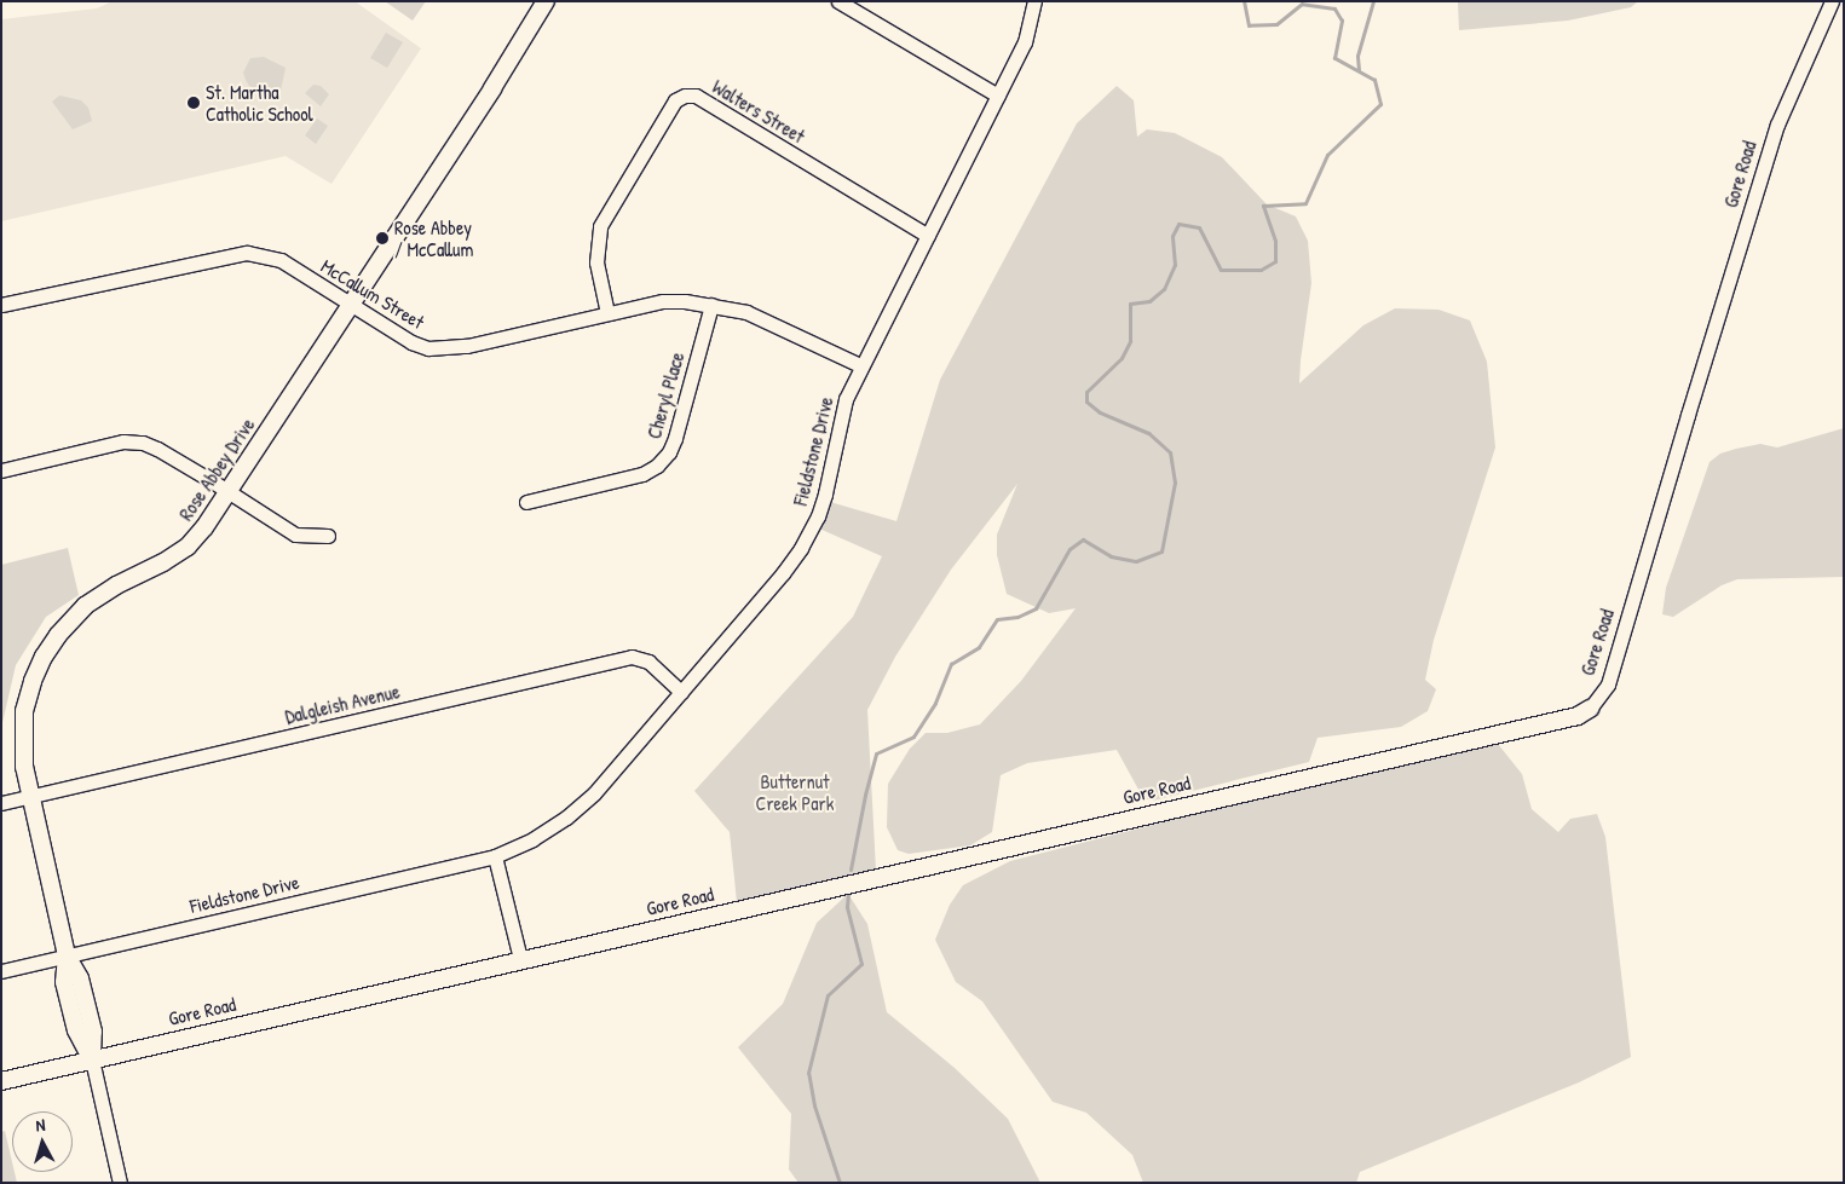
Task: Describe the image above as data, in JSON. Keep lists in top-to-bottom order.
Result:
{
  "streets": {
    "street": [
      "Walters Street",
      "Gore Road",
      "McCallum Street",
      "Cheryl Place",
      "Fieldstone Drive",
      "Rose Abbey Drive",
      "Dalgleish Avenue"
    ]
  },
  "crossings": [
    ["Walters Street", "McCallum Street"],
    ["Walters Street", "Fieldstone Drive"],
    ["Gore Road", "Rose Abbey Drive"],
    ["McCallum Street", "Cheryl Place"],
    ["McCallum Street", "Fieldstone Drive"],
    ["McCallum Street", "Rose Abbey Drive"],
    ["Fieldstone Drive", "Rose Abbey Drive"],
    ["Fieldstone Drive", "Dalgleish Avenue"],
    ["Rose Abbey Drive", "Dalgleish Avenue"]
  ],
  "parks": ["Butternut Creek Park"],
  "places": ["St. Martha Catholic School", "Rose Abbey / McCallum"],
  "north": "top"
}
